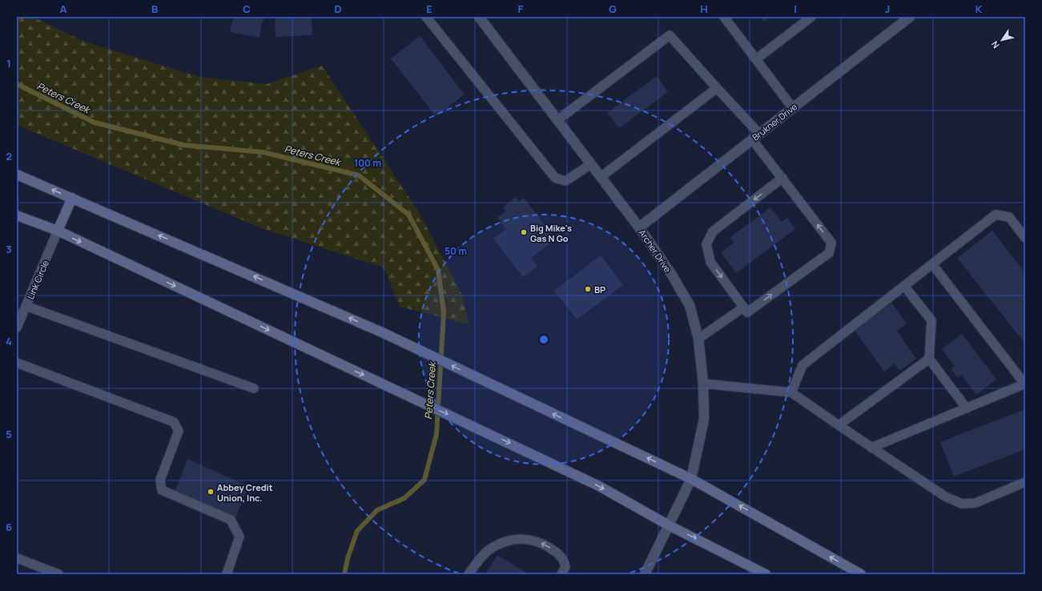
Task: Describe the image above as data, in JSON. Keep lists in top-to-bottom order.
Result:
{
  "streets": {
    "street": ["Brukner Drive", "Archer Drive"],
    "lane": ["Link Circle"]
  },
  "crossings": [
    ["Brukner Drive", "Archer Drive"]
  ],
  "water": ["Peters Creek"],
  "places": ["Big Mike's Gas N Go", "BP", "Abbey Credit Union, Inc."],
  "north": "bottom left",
  "grid": {
    "columns": [
      "A",
      "B",
      "C",
      "D",
      "E",
      "F",
      "G",
      "H",
      "I",
      "J",
      "K"
    ],
    "rows": [
      "1",
      "2",
      "3",
      "4",
      "5",
      "6"
    ]
  },
  "rings": ["100 m", "50 m"]
}
